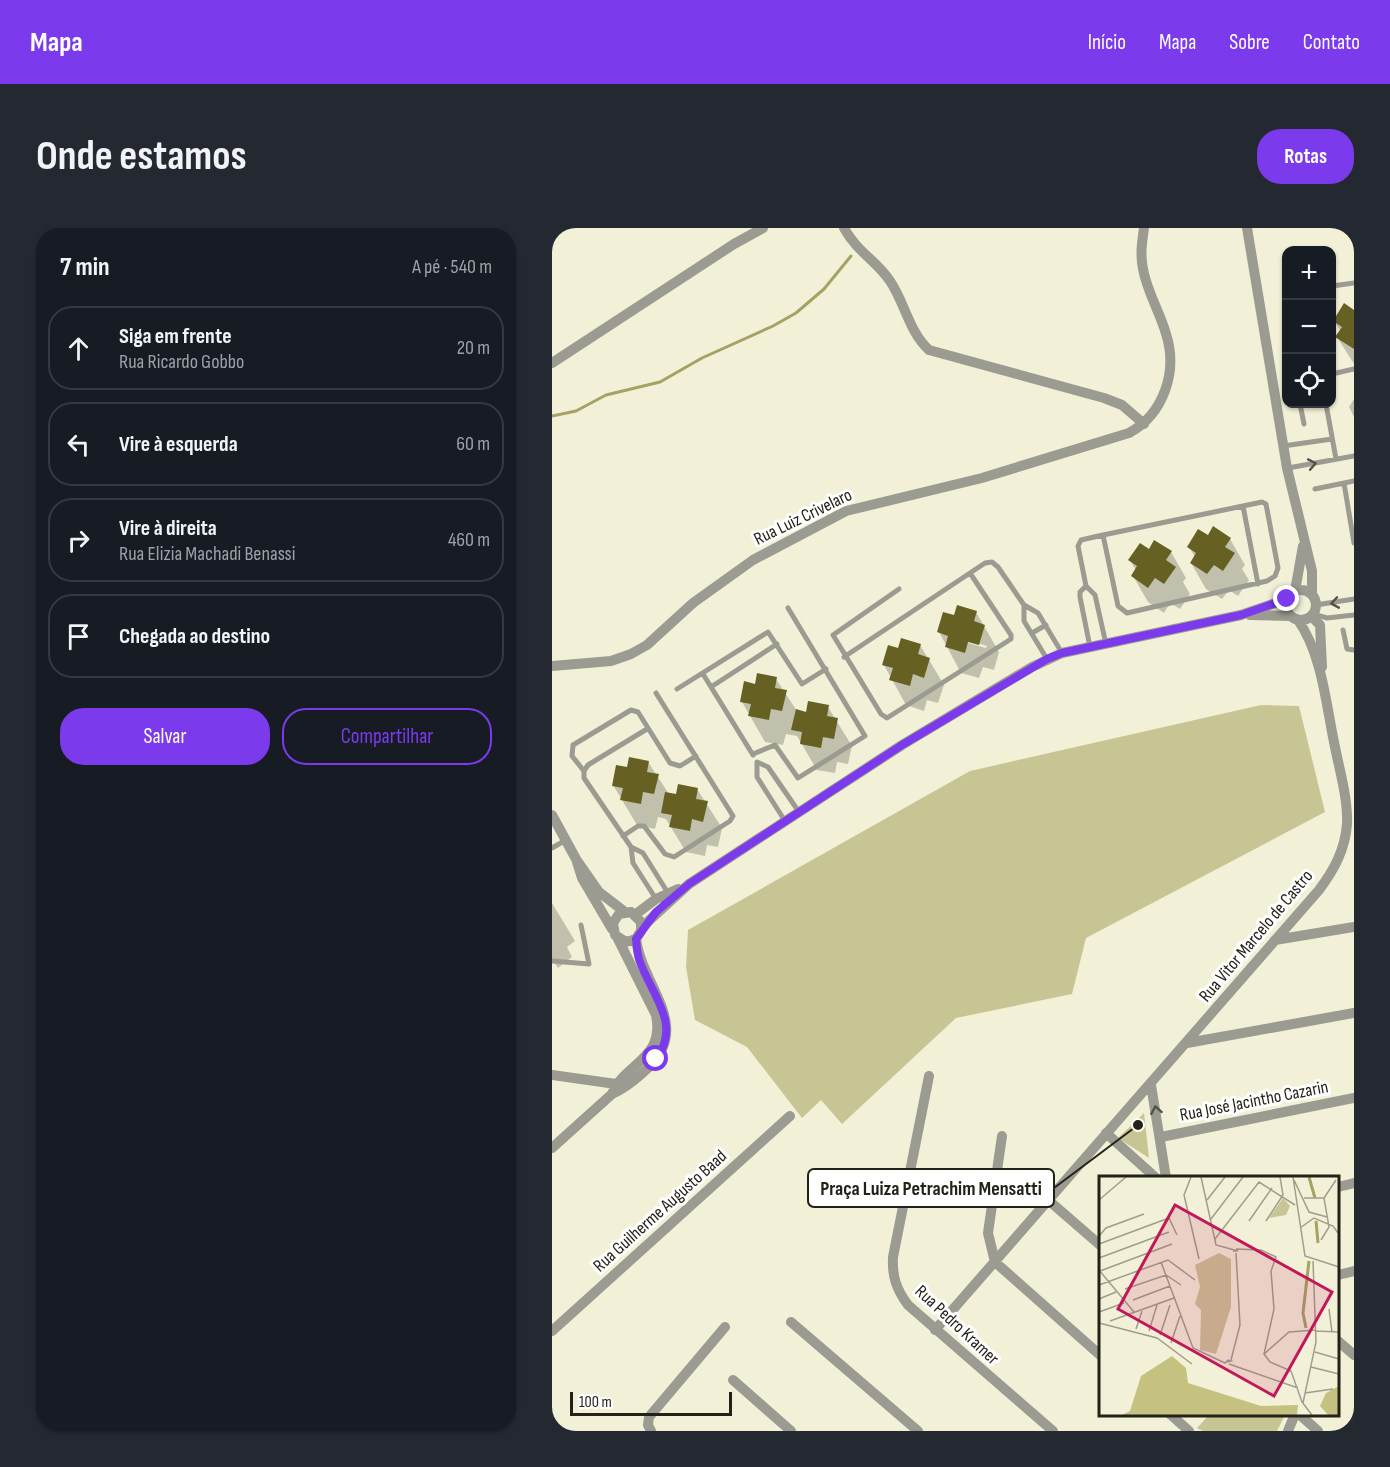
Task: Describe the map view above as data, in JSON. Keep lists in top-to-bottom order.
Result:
{
  "streets": {
    "street": [
      "Rua Luiz Crivelaro",
      "Rua Vitor Marcelo de Castro",
      "Rua José Jacintho Cazarin",
      "Rua Guilherme Augusto Baad",
      "Rua Pedro Kramer"
    ]
  },
  "crossings": [
    ["Rua Vitor Marcelo de Castro", "Rua Pedro Kramer"]
  ],
  "places": ["Praça Luiza Petrachim Mensatti"],
  "scale_bar": "100 m",
  "page": {
    "header": "Mapa",
    "nav": [
      "Início",
      "Mapa",
      "Sobre",
      "Contato"
    ],
    "buttons": [
      "Rotas",
      ["Salvar", "Compartilhar"]
    ],
    "title": "Onde estamos",
    "heading": ["7 min", "A pé · 540 m"],
    "map_buttons": ["+", "−"],
    "list": [
      ["Siga em frente", "Rua Ricardo Gobbo", "20 m"],
      ["Vire à esquerda", "60 m"],
      ["Vire à direita", "Rua Elizia Machadi Benassi", "460 m"],
      "Chegada ao destino"
    ],
    "scale": "100 m"
  }
}
